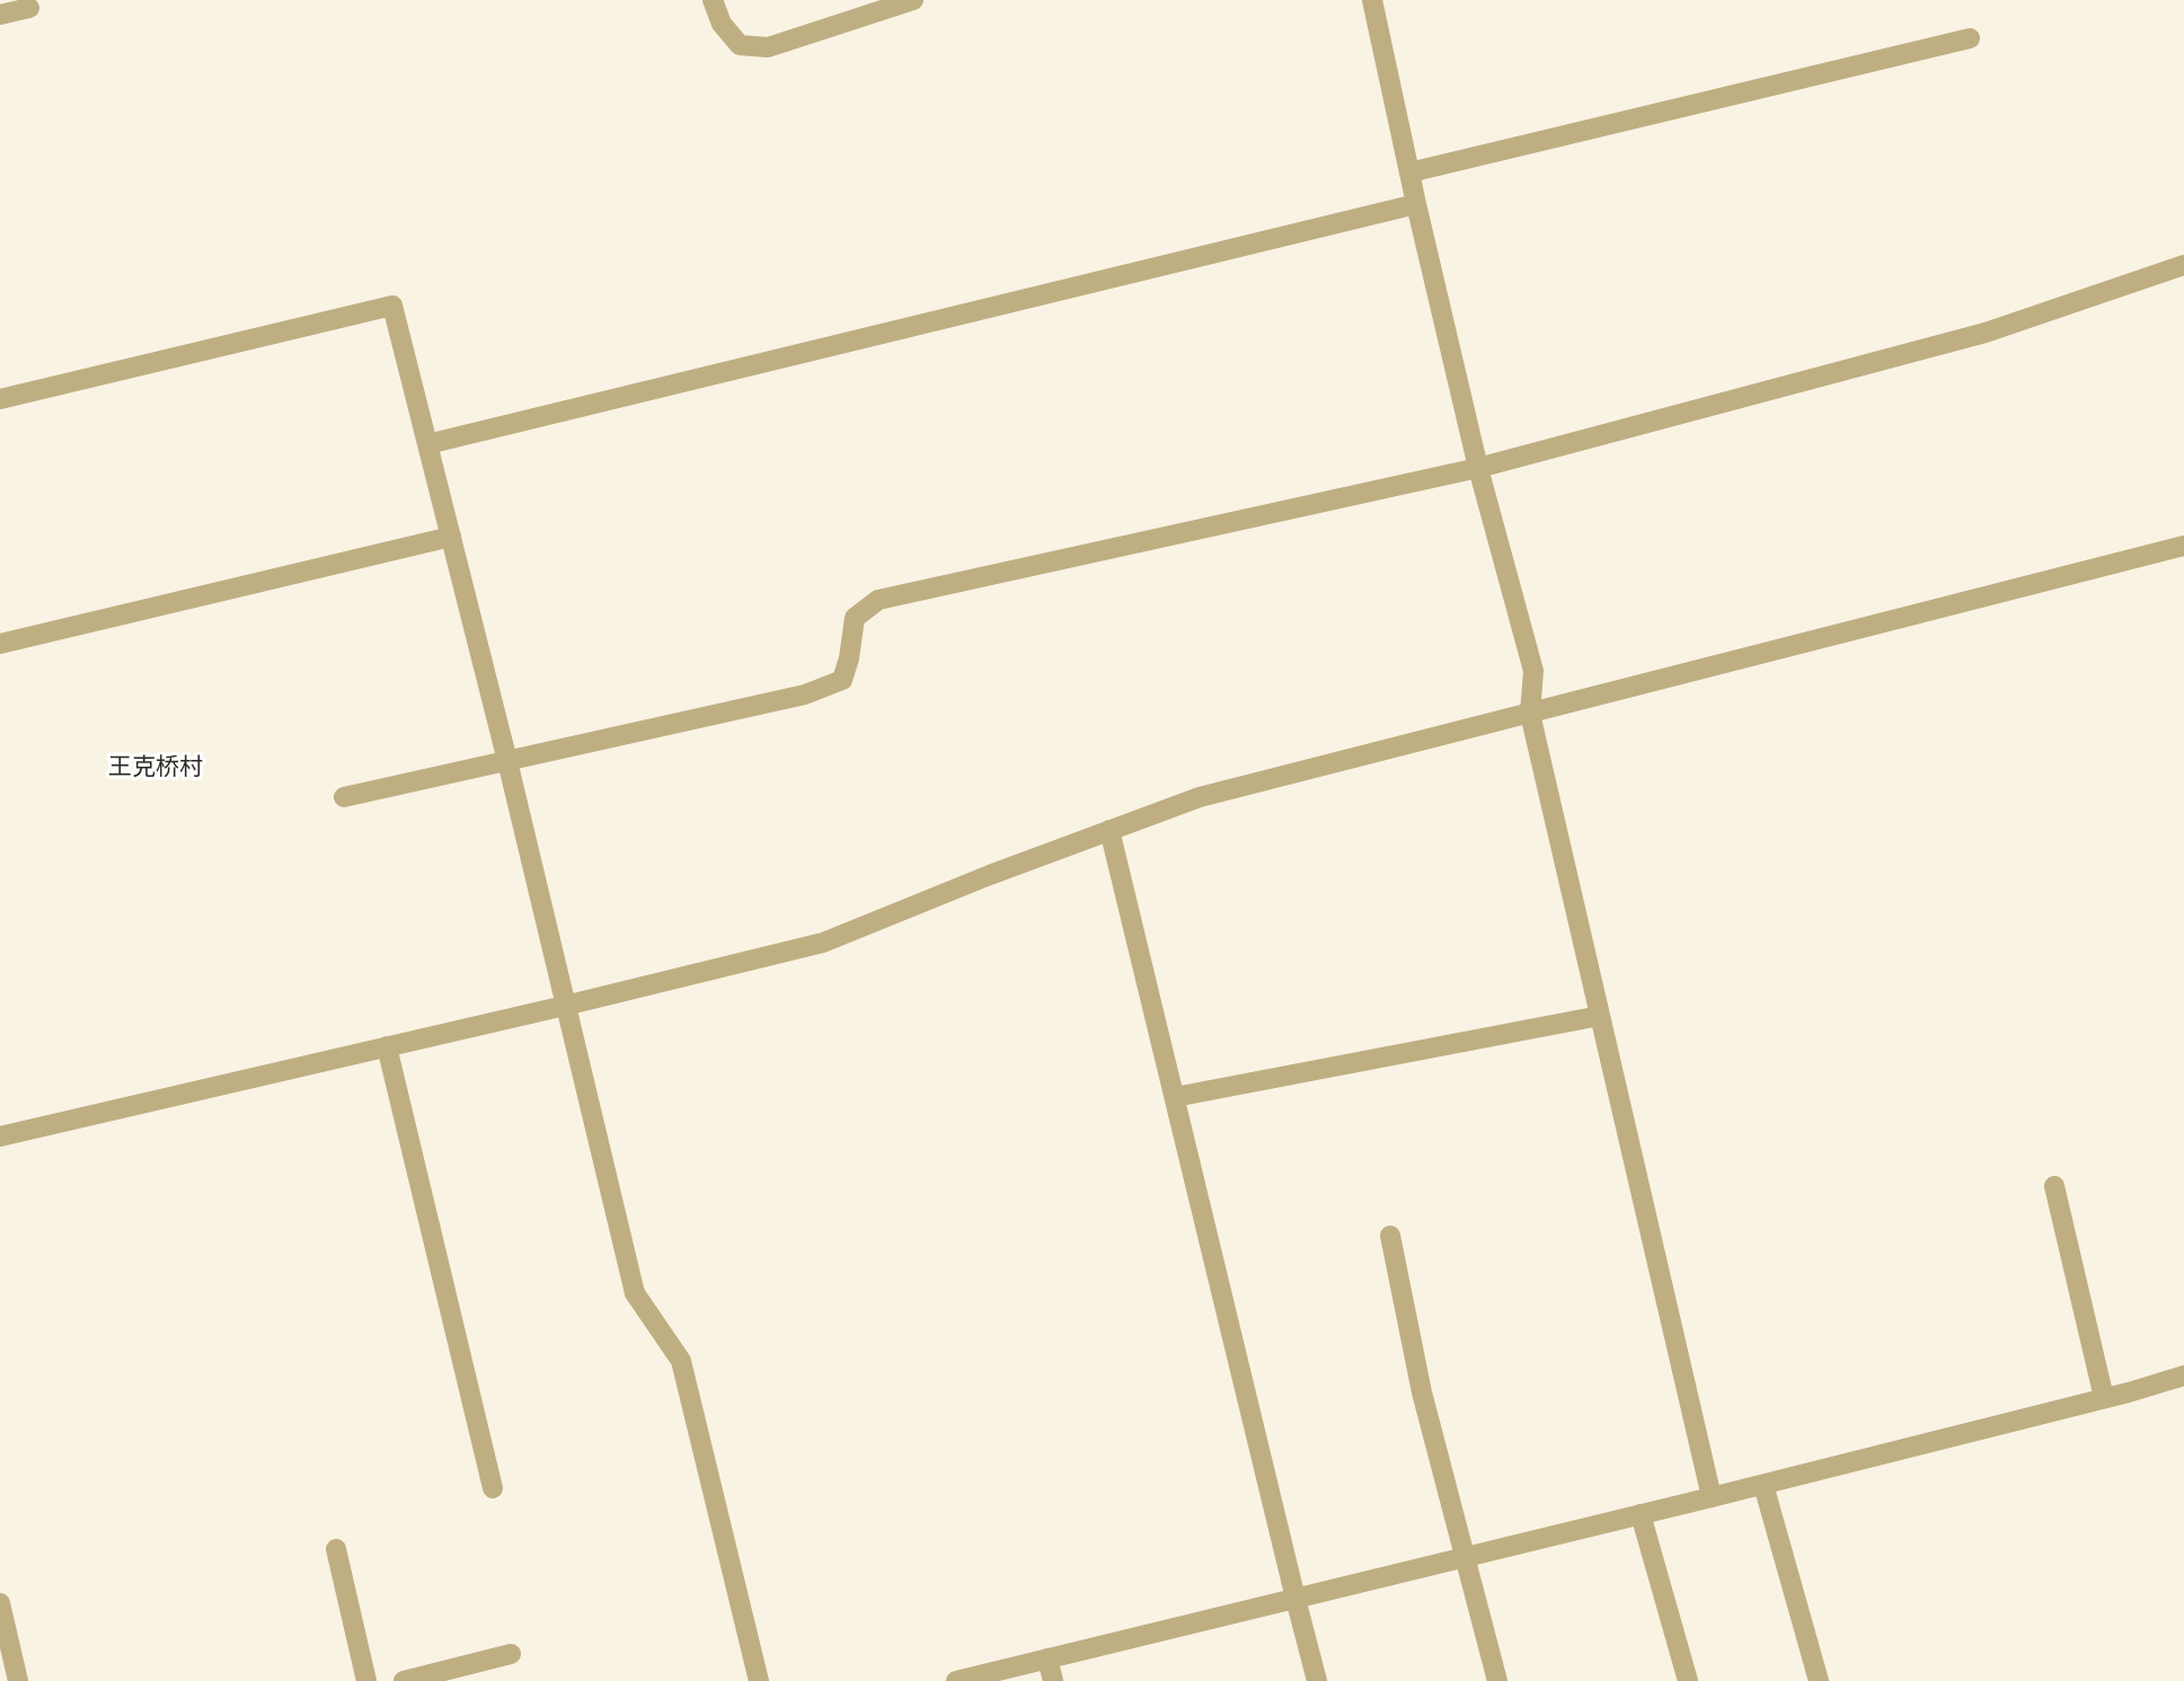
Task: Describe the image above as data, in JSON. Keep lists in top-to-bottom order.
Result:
{
  "districts": ["王克桥村"]
}
